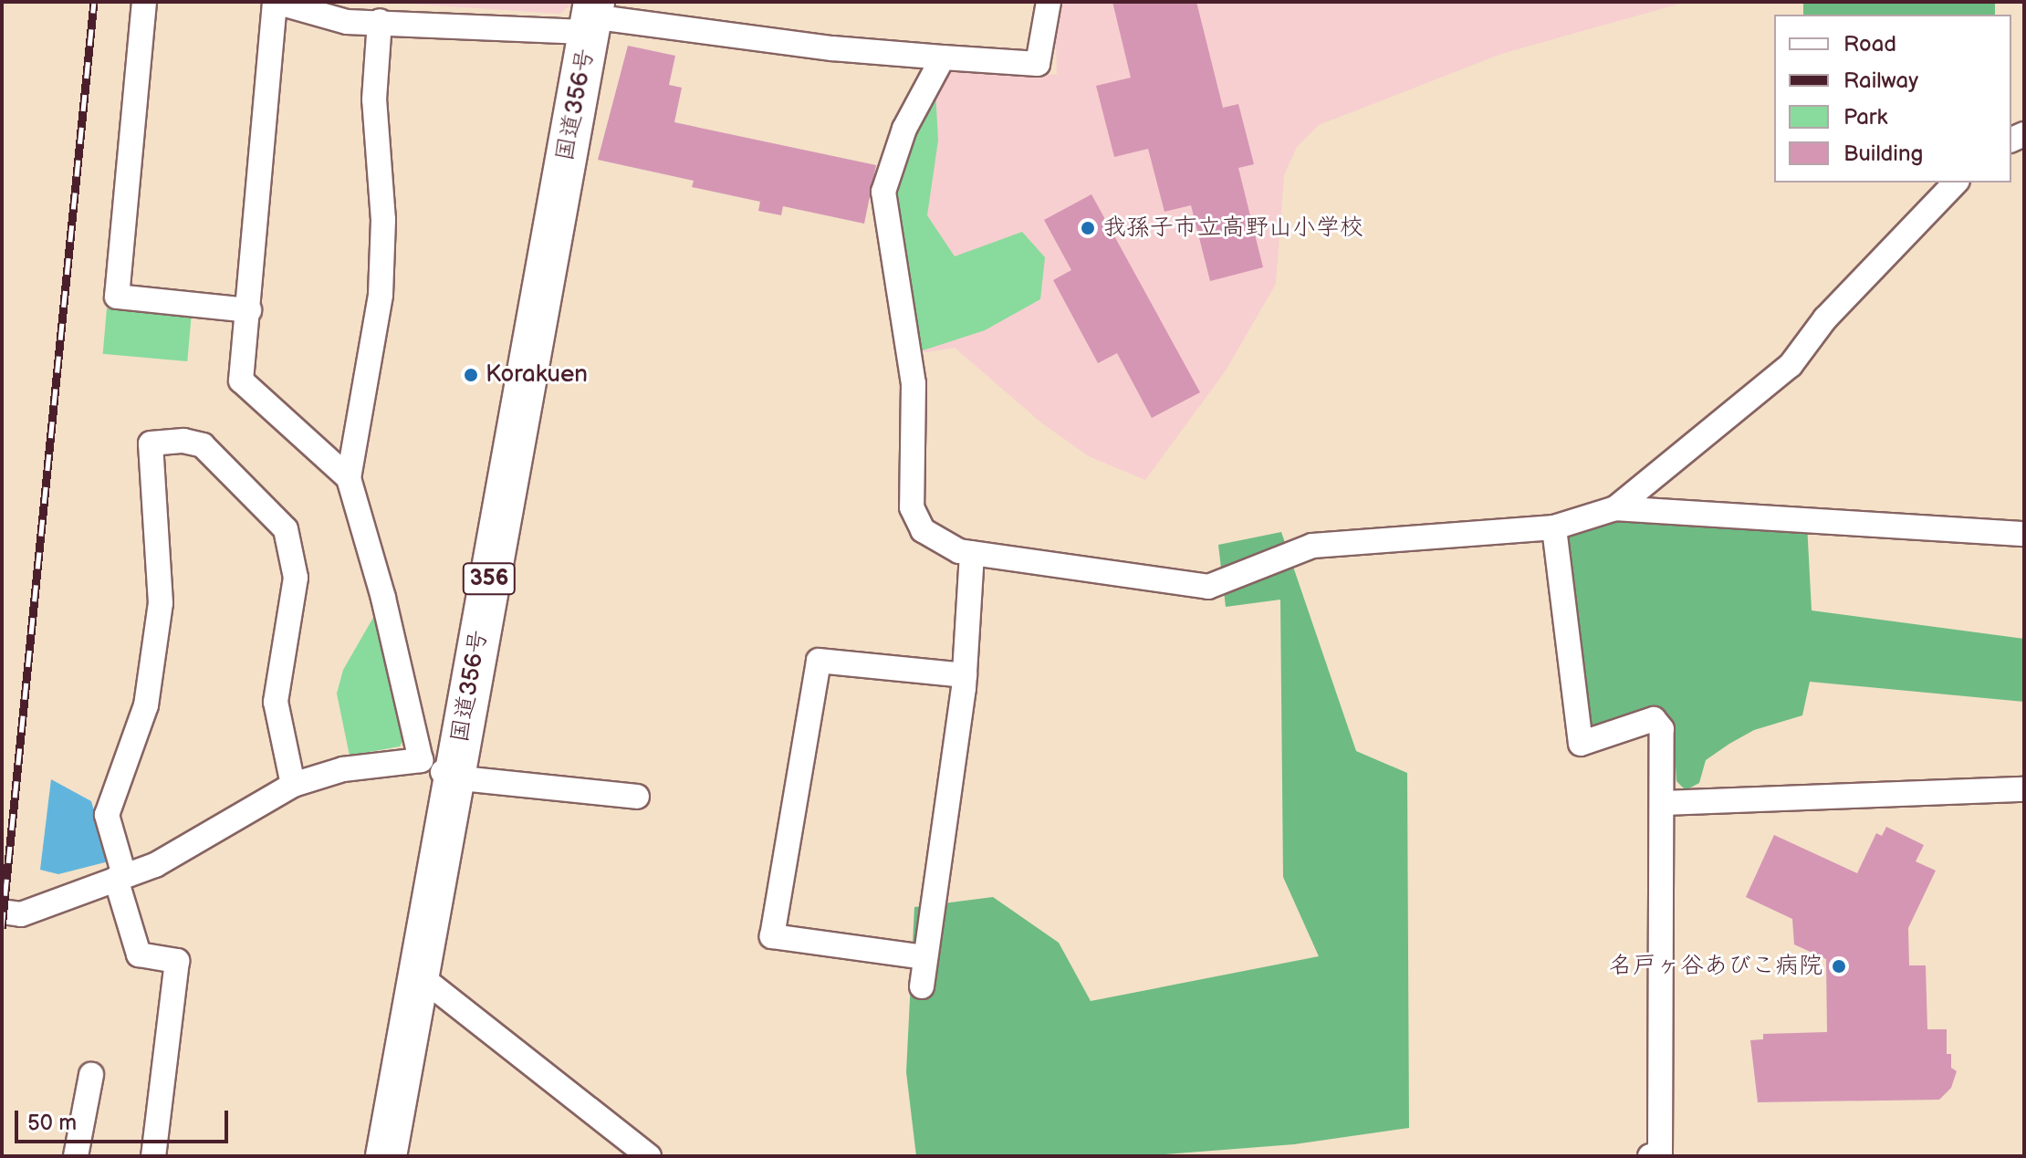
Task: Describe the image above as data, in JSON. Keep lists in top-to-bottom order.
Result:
{
  "streets": {
    "highway": ["国道356号", "356"]
  },
  "places": ["我孫子市立高野山小学校", "Korakuen", "名戸ヶ谷あびこ病院"],
  "legend": [
    "Road",
    "Railway",
    "Park",
    "Building"
  ],
  "scale_bar": "50 m"
}
